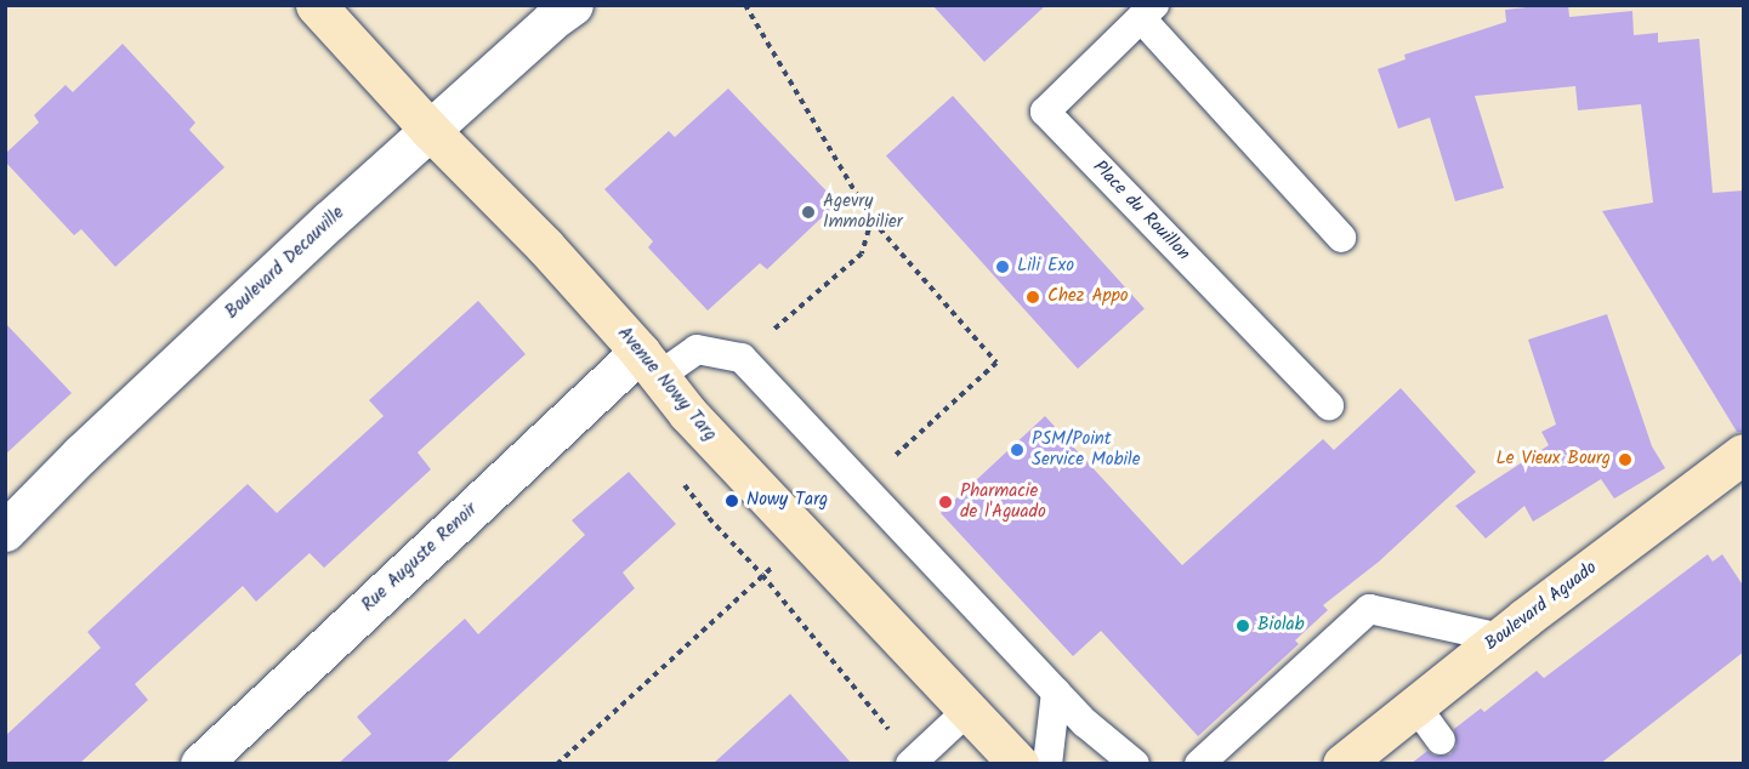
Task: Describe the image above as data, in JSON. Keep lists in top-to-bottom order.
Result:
{
  "streets": {
    "street": [
      "Boulevard Decauville",
      "Avenue Nowy Targ",
      "Rue Auguste Renoir",
      "Boulevard Aguado"
    ],
    "lane": ["Place du Rouillon"]
  },
  "crossings": [
    ["Boulevard Decauville", "Avenue Nowy Targ"],
    ["Avenue Nowy Targ", "Rue Auguste Renoir"]
  ],
  "places": [
    "Agevry Immobilier",
    "Lili Exo",
    "Chez Appo",
    "PSM/Point Service Mobile",
    "Le Vieux Bourg",
    "Nowy Targ",
    "Pharmacie de l'Aguado",
    "Biolab"
  ]
}
